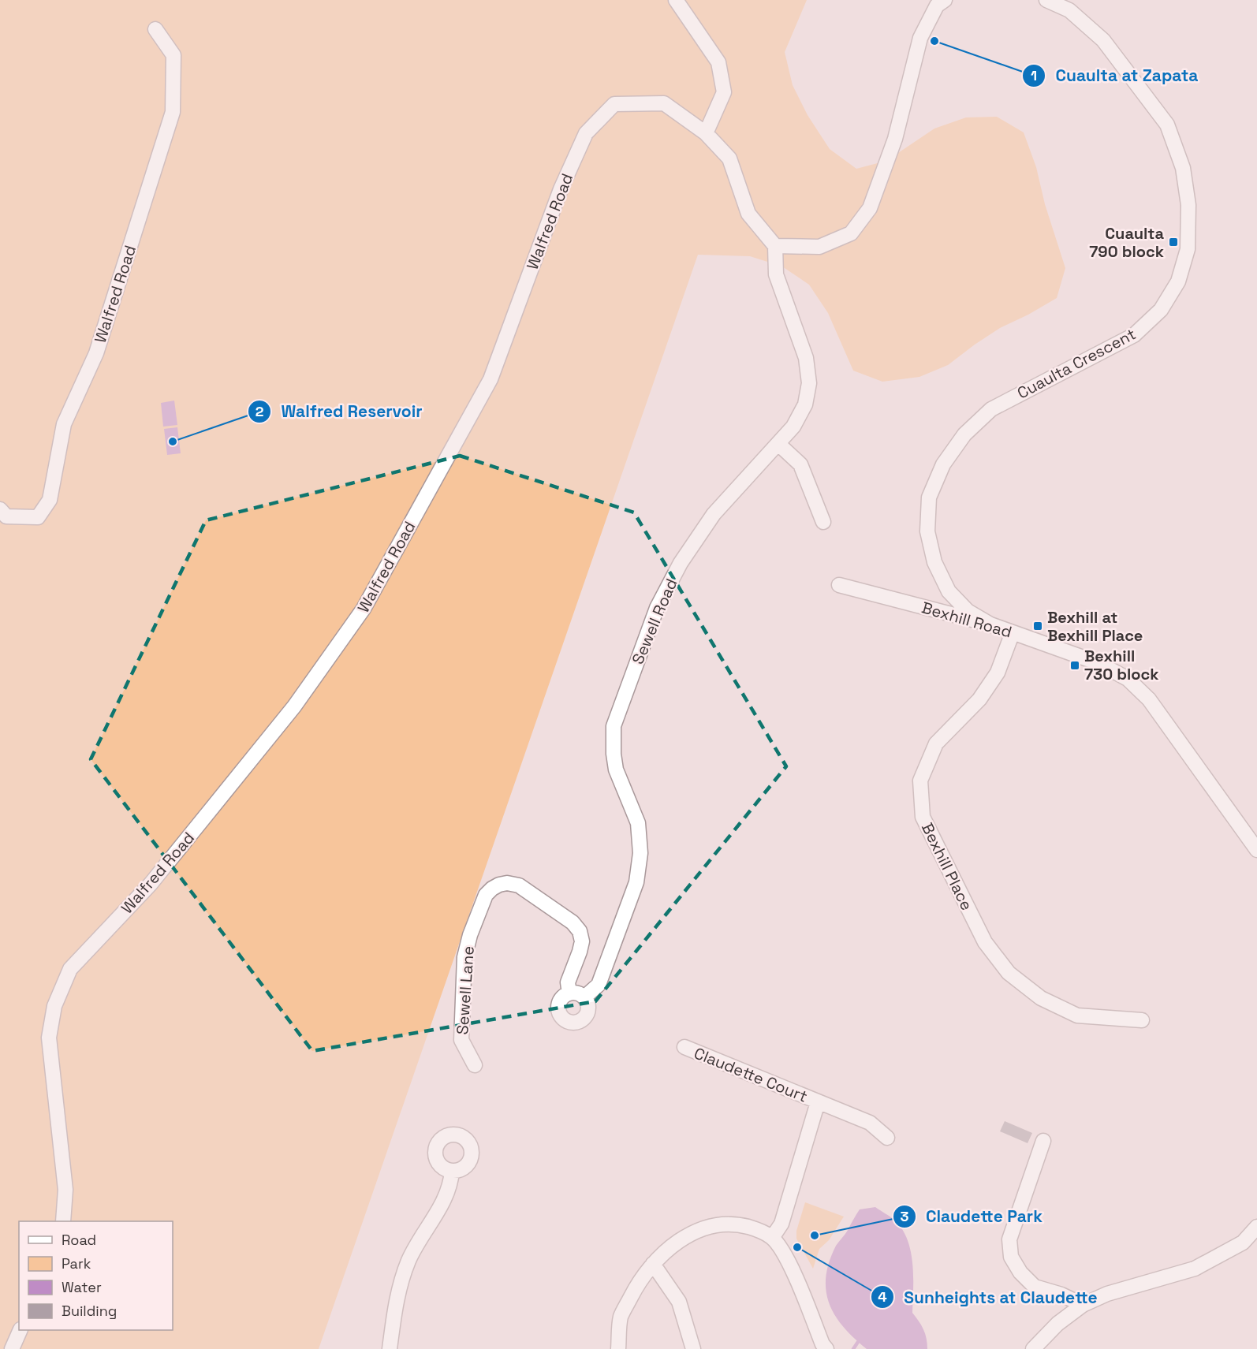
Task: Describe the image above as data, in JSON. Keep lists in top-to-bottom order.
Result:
{
  "streets": {
    "street": [
      "Walfred Road",
      "Cuaulta Crescent",
      "Bexhill Road",
      "Sewell Road",
      "Bexhill Place",
      "Sewell Lane",
      "Claudette Court"
    ]
  },
  "crossings": [
    ["Cuaulta Crescent", "Bexhill Road"],
    ["Bexhill Road", "Bexhill Place"],
    ["Sewell Road", "Sewell Lane"]
  ],
  "places": {
    "other": [
      "Cuaulta at Zapata",
      "Walfred Reservoir",
      "Claudette Park",
      "Sunheights at Claudette"
    ],
    "transit": ["Cuaulta 790 block", "Bexhill at Bexhill Place", "Bexhill 730 block"]
  },
  "legend": [
    "Road",
    "Park",
    "Water",
    "Building"
  ]
}
